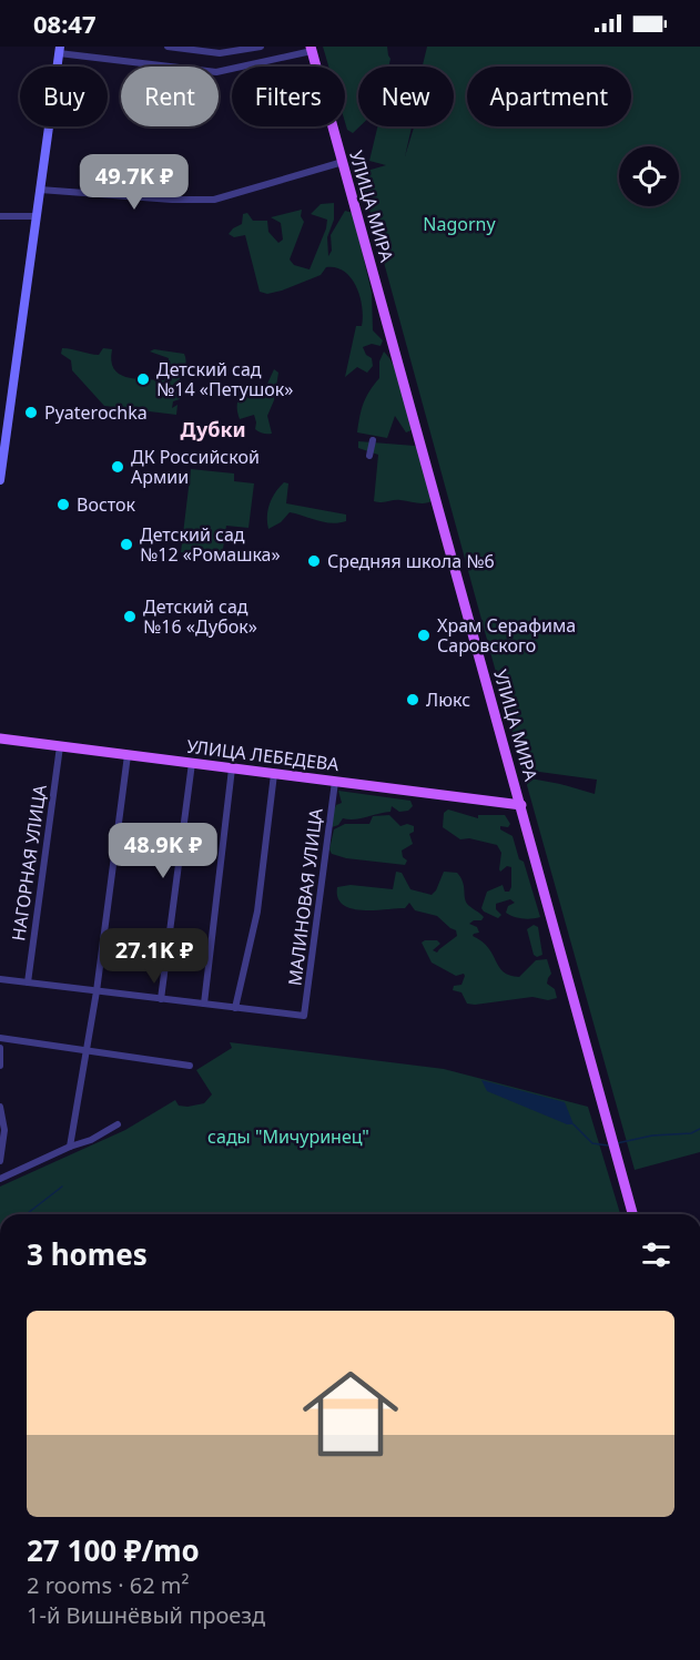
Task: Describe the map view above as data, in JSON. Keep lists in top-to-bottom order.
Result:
{
  "streets": {
    "main road": ["УЛИЦА МИРА", "УЛИЦА ЛЕБЕДЕВА"],
    "street": ["НАГОРНАЯ УЛИЦА", "МАЛИНОВАЯ УЛИЦА"]
  },
  "crossings": [
    ["УЛИЦА МИРА", "УЛИЦА ЛЕБЕДЕВА"],
    ["УЛИЦА ЛЕБЕДЕВА", "НАГОРНАЯ УЛИЦА"],
    ["УЛИЦА ЛЕБЕДЕВА", "МАЛИНОВАЯ УЛИЦА"]
  ],
  "districts": ["Дубки"],
  "parks": ["Nagorny", "сады \"Мичуринец\""],
  "places": [
    "Детский сад №14 «Петушок»",
    "Pyaterochka",
    "ДК Российской Армии",
    "Восток",
    "Детский сад №12 «Ромашка»",
    "Средняя школа №6",
    "Детский сад №16 «Дубок»",
    "Храм Серафима Саровского",
    "Люкс"
  ],
  "page": {
    "status": "08:47",
    "chip": [
      "Buy",
      "Rent",
      "Filters",
      "New",
      "Apartment"
    ],
    "price": ["49.7K ₽", "48.9K ₽", "27.1K ₽"],
    "heading": "3 homes",
    "list": [
      {
        "name": "27 100 ₽/mo",
        "note": "2 rooms · 62 m² · 1-й Вишнёвый проезд"
      }
    ]
  }
}
